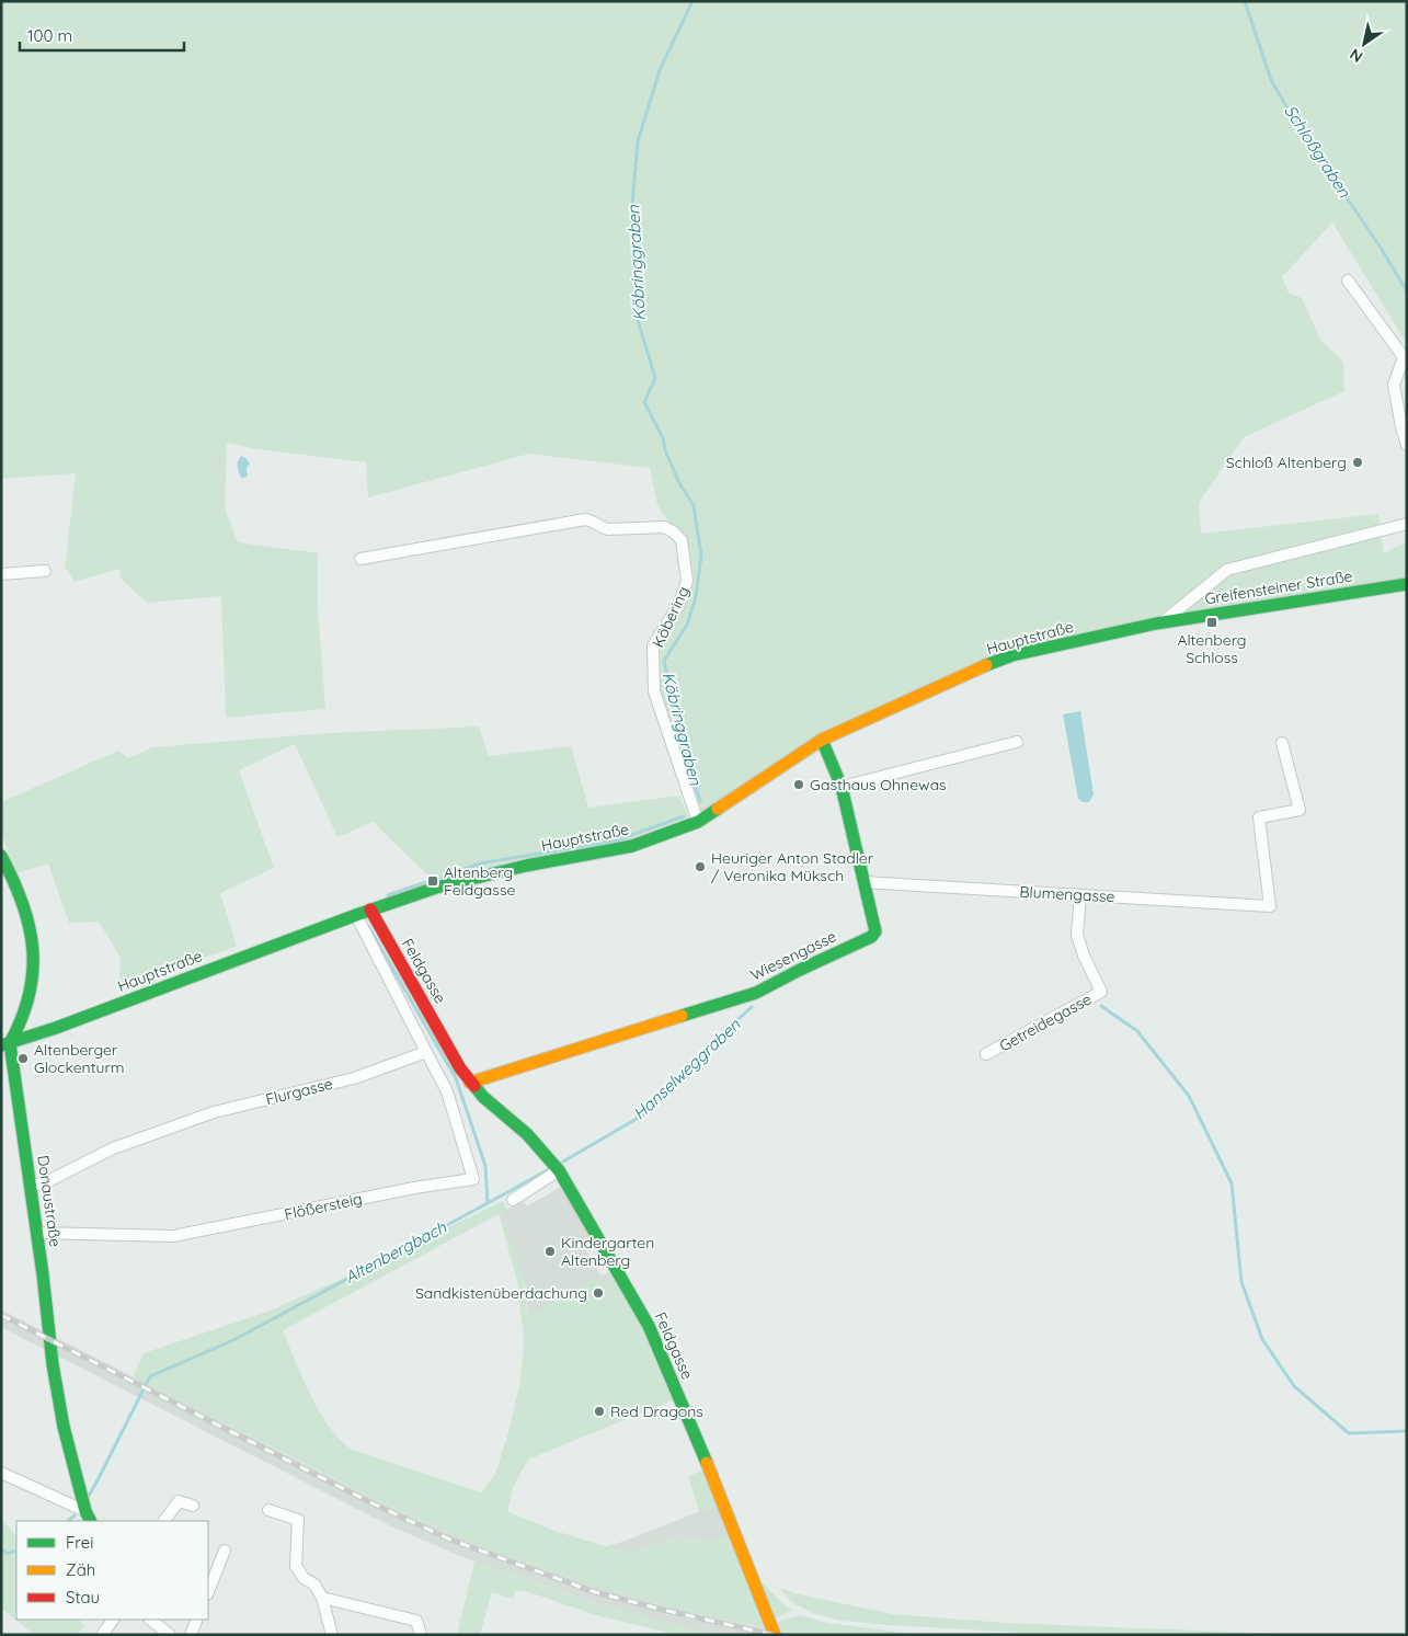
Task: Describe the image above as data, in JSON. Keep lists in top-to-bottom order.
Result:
{
  "streets": {
    "street": [
      "Greifensteiner Straße",
      "Köbering",
      "Hauptstraße",
      "Blumengasse",
      "Wiesengasse",
      "Feldgasse",
      "Getreidegasse",
      "Flurgasse",
      "Donaustraße",
      "Flößersteig"
    ]
  },
  "crossings": [
    ["Greifensteiner Straße", "Hauptstraße"],
    ["Köbering", "Hauptstraße"],
    ["Hauptstraße", "Wiesengasse"],
    ["Hauptstraße", "Feldgasse"],
    ["Hauptstraße", "Donaustraße"],
    ["Blumengasse", "Wiesengasse"],
    ["Blumengasse", "Getreidegasse"],
    ["Wiesengasse", "Feldgasse"],
    ["Flurgasse", "Donaustraße"],
    ["Flurgasse", "Flößersteig"],
    ["Donaustraße", "Flößersteig"]
  ],
  "water": [
    "Schloßgraben",
    "Köbringgraben",
    "Hanselweggraben",
    "Altenbergbach"
  ],
  "places": {
    "other": [
      "Schloß Altenberg",
      "Gasthaus Ohnewas",
      "Heuriger Anton Stadler / Veronika Müksch",
      "Altenberger Glockenturm",
      "Kindergarten Altenberg",
      "Sandkistenüberdachung",
      "Red Dragons"
    ],
    "transit": ["Altenberg Schloss", "Altenberg Feldgasse"]
  },
  "legend": ["Frei", "Zäh", "Stau"],
  "scale_bar": "100 m",
  "north": "bottom left"
}
